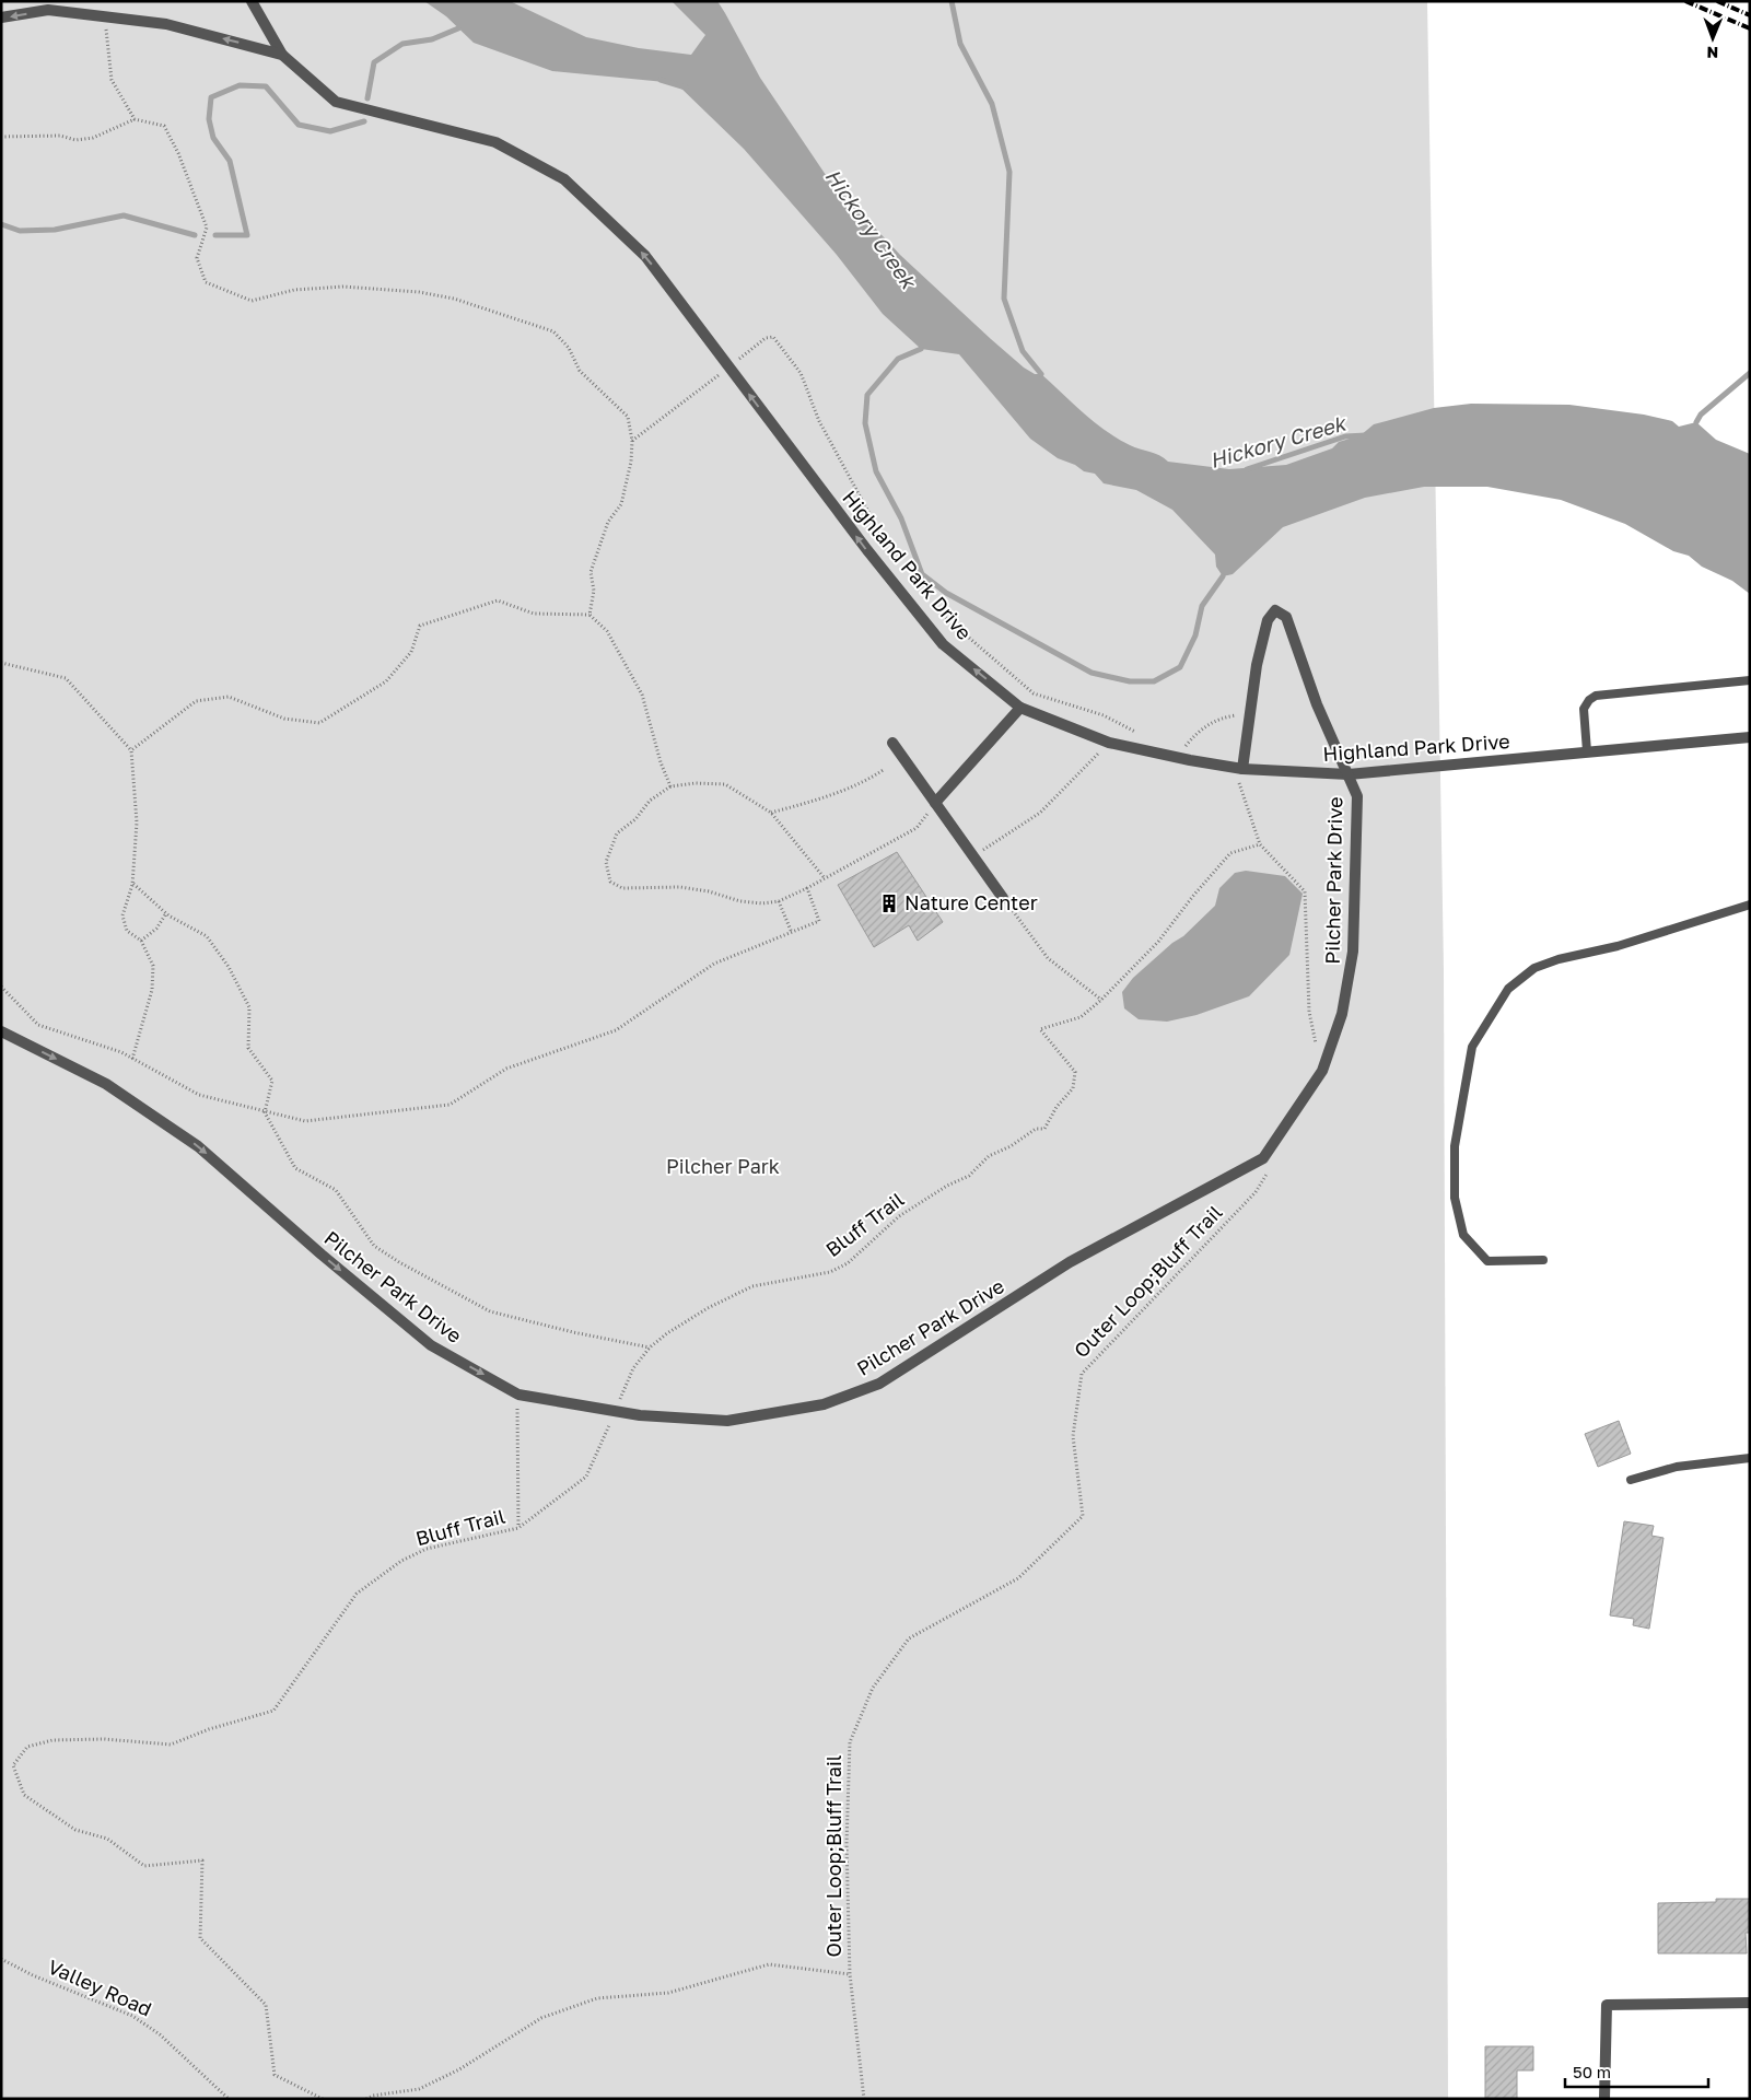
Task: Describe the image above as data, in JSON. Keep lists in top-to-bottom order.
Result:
{
  "streets": {
    "street": ["Highland Park Drive", "Pilcher Park Drive"],
    "path": ["Bluff Trail", "Outer Loop;Bluff Trail", "Valley Road"]
  },
  "crossings": [
    ["Highland Park Drive", "Pilcher Park Drive"],
    ["Pilcher Park Drive", "Bluff Trail"]
  ],
  "one_way": ["Highland Park Drive"],
  "water": ["Hickory Creek"],
  "parks": ["Pilcher Park"],
  "places": {
    "building": ["Nature Center"]
  },
  "scale_bar": "50 m",
  "north": "bottom"
}
